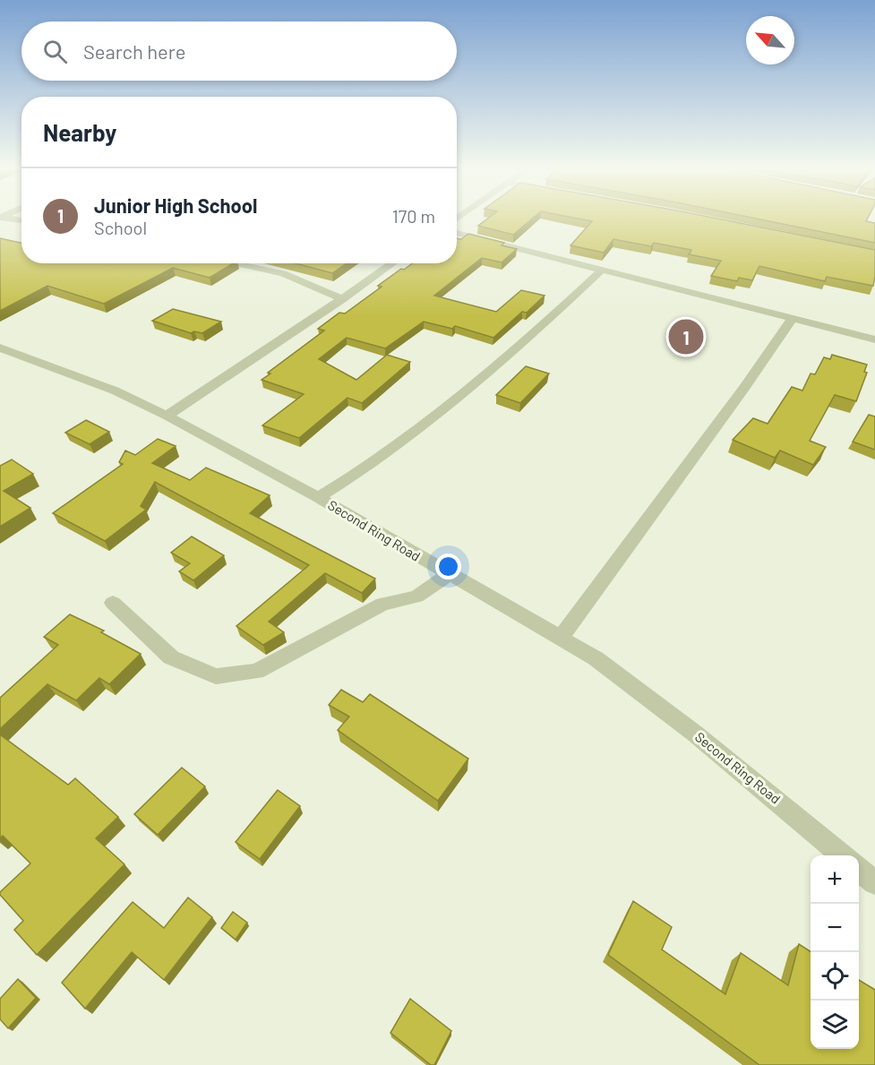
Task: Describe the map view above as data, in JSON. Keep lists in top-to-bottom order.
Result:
{
  "streets": {
    "street": ["Second Ring Road"]
  },
  "north": "top left",
  "page": {
    "search": "Search here",
    "heading": "Nearby",
    "list": [
      {
        "mark": "1",
        "name": "Junior High School",
        "note": "School",
        "value": "170 m"
      }
    ],
    "pins": "1",
    "map_buttons": ["+", "−"]
  }
}
